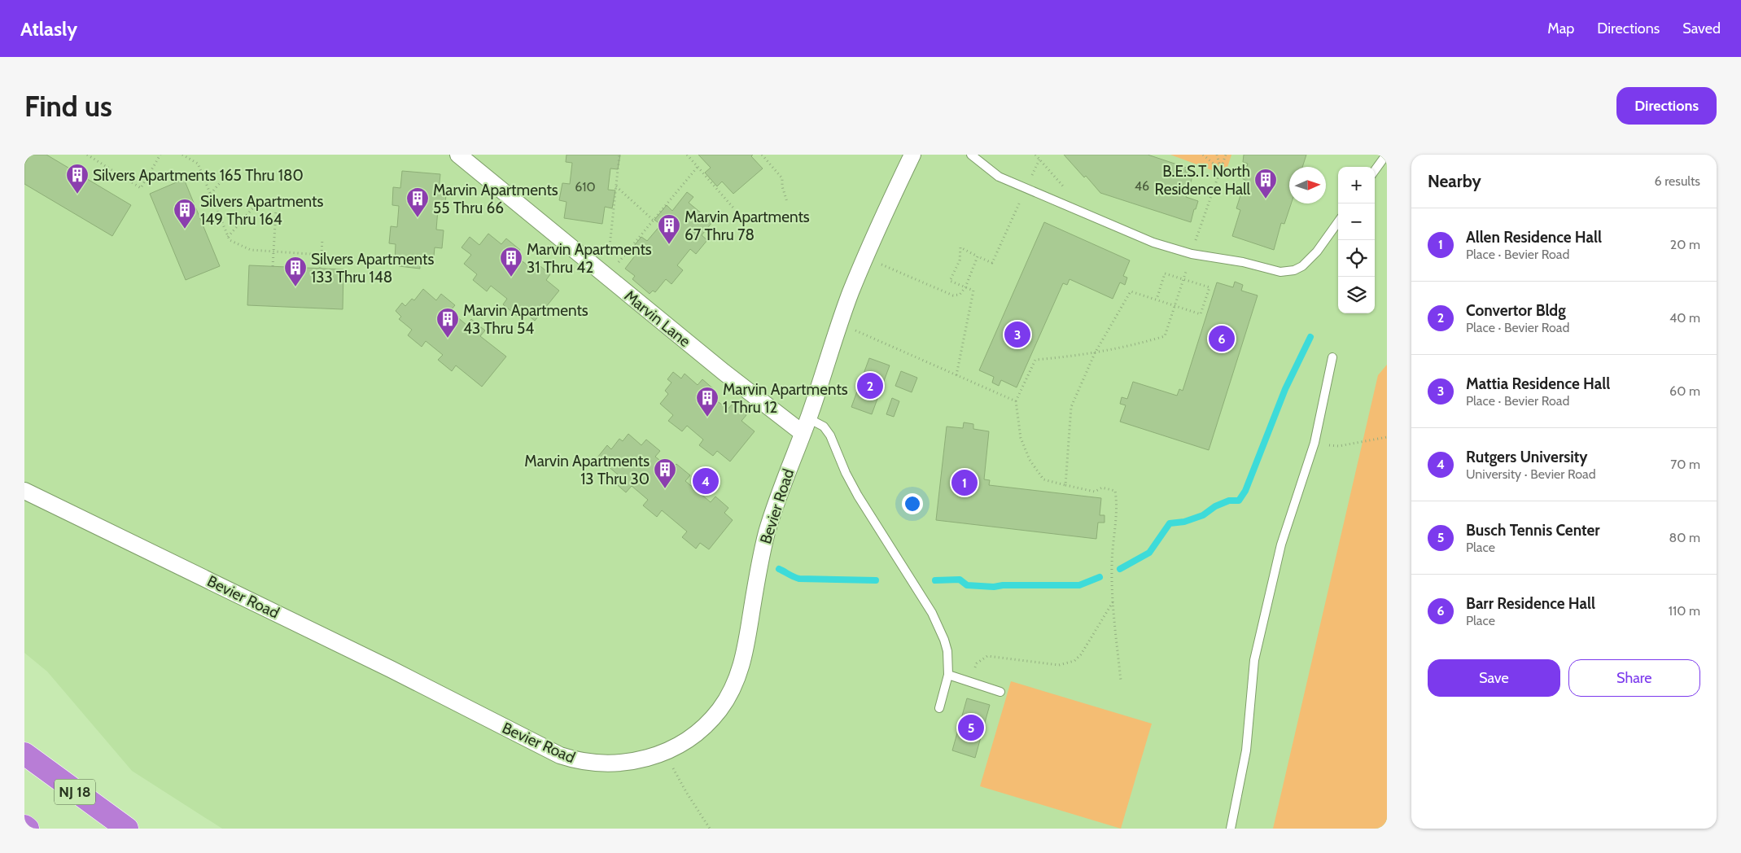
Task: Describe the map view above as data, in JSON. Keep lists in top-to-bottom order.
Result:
{
  "streets": {
    "highway": ["NJ 18"],
    "street": ["Marvin Lane", "Bevier Road"]
  },
  "crossings": [
    ["Marvin Lane", "Bevier Road"]
  ],
  "places": {
    "building": [
      "Silvers Apartments 165 Thru 180",
      "B.E.S.T. North Residence Hall",
      "Marvin Apartments 55 Thru 66",
      "Silvers Apartments 149 Thru 164",
      "Marvin Apartments 67 Thru 78",
      "Marvin Apartments 31 Thru 42",
      "Silvers Apartments 133 Thru 148",
      "Marvin Apartments 43 Thru 54",
      "Marvin Apartments 1 Thru 12",
      "Marvin Apartments 13 Thru 30"
    ]
  },
  "house_numbers": ["46", "610"],
  "north": "right",
  "page": {
    "header": "Atlasly",
    "nav": ["Map", "Directions", "Saved"],
    "buttons": [
      "Directions",
      ["Save", "Share"]
    ],
    "title": "Find us",
    "heading": ["Nearby", "6 results"],
    "map_buttons": ["+", "−"],
    "list": [
      {
        "mark": "1",
        "name": "Allen Residence Hall",
        "note": "Place · Bevier Road",
        "value": "20 m"
      },
      {
        "mark": "2",
        "name": "Convertor Bldg",
        "note": "Place · Bevier Road",
        "value": "40 m"
      },
      {
        "mark": "3",
        "name": "Mattia Residence Hall",
        "note": "Place · Bevier Road",
        "value": "60 m"
      },
      {
        "mark": "4",
        "name": "Rutgers University",
        "note": "University · Bevier Road",
        "value": "70 m"
      },
      {
        "mark": "5",
        "name": "Busch Tennis Center",
        "note": "Place",
        "value": "80 m"
      },
      {
        "mark": "6",
        "name": "Barr Residence Hall",
        "note": "Place",
        "value": "110 m"
      }
    ],
    "pins": [
      "3",
      "6",
      "2",
      "4",
      "1",
      "5"
    ]
  }
}
